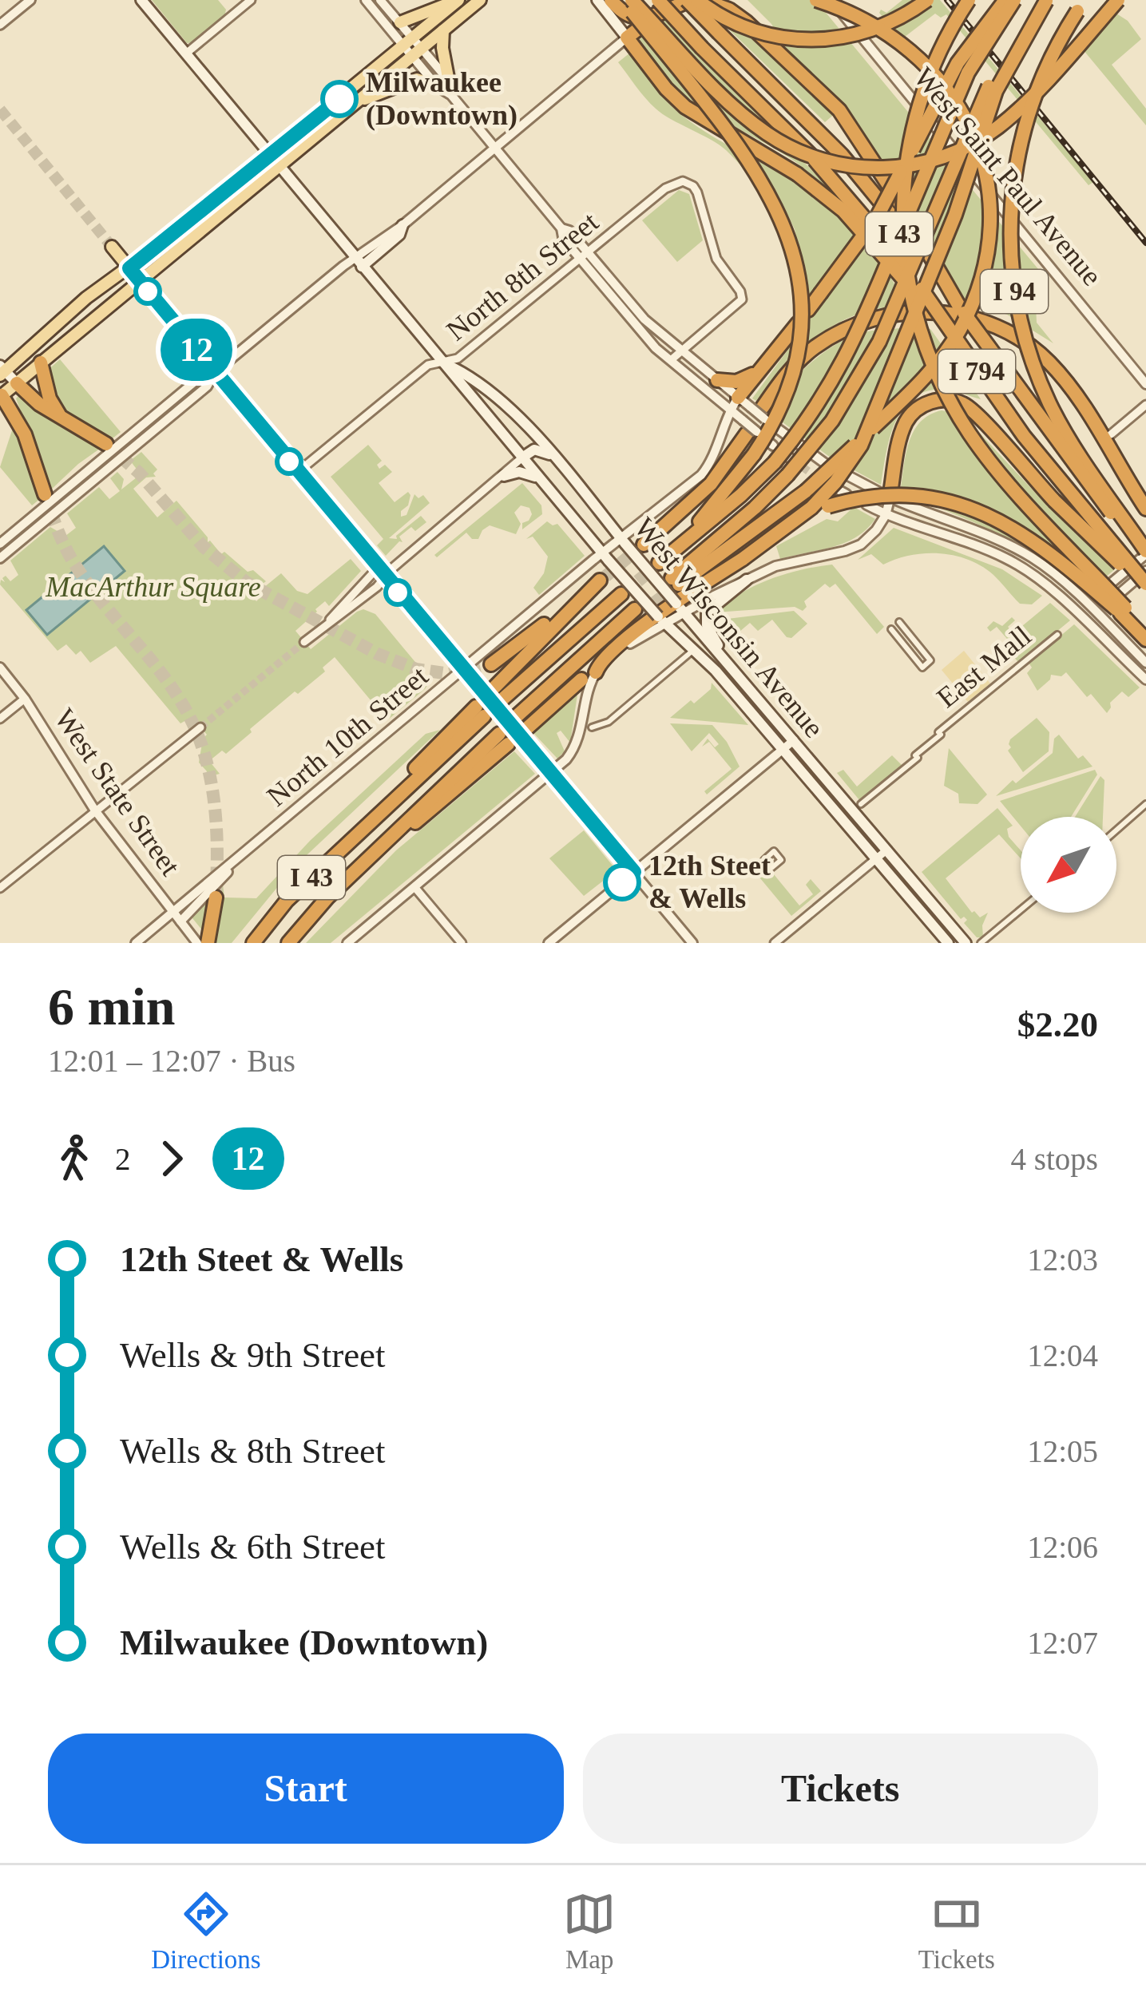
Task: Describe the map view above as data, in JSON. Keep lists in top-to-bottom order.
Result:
{
  "streets": {
    "highway": ["I 43", "I 94", "I 794"],
    "main road": ["West Wisconsin Avenue"],
    "street": [
      "West Saint Paul Avenue",
      "North 8th Street",
      "East Mall",
      "North 10th Street",
      "West State Street"
    ]
  },
  "crossings": [
    ["North 8th Street", "West Wisconsin Avenue"],
    ["I 94", "I 794"],
    ["West Wisconsin Avenue", "North 10th Street"],
    ["North 10th Street", "West State Street"]
  ],
  "parks": ["MacArthur Square"],
  "places": ["Milwaukee (Downtown)", "12th Steet & Wells"],
  "lines": ["bus line 12"],
  "north": "bottom left",
  "page": {
    "on_map": "12",
    "heading": ["6 min", "12:01 – 12:07 · Bus", "$2.20"],
    "legs": ["2", "12", "4 stops"],
    "list": [
      {
        "name": "12th Steet & Wells",
        "value": "12:03"
      },
      {
        "name": "Wells & 9th Street",
        "value": "12:04"
      },
      {
        "name": "Wells & 8th Street",
        "value": "12:05"
      },
      {
        "name": "Wells & 6th Street",
        "value": "12:06"
      },
      {
        "name": "Milwaukee (Downtown)",
        "value": "12:07"
      }
    ],
    "buttons": ["Start", "Tickets"],
    "tabs": ["Directions", "Map", "Tickets"]
  }
}
